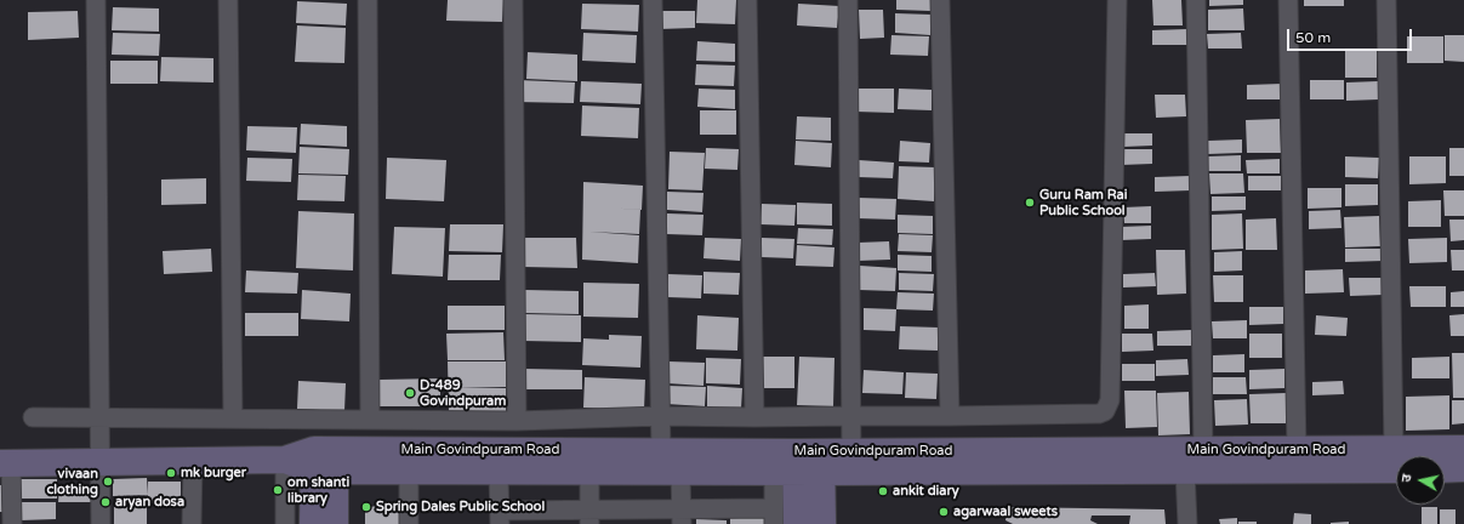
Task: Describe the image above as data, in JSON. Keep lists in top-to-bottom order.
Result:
{
  "streets": {
    "street": ["Main Govindpuram Road"]
  },
  "places": [
    "Guru Ram Rai Public School",
    "D-489 Govindpuram",
    "mk burger",
    "vivaan clothing",
    "om shanti library",
    "ankit diary",
    "aryan dosa",
    "Spring Dales Public School",
    "agarwaal sweets"
  ],
  "scale_bar": "50 m",
  "north": "left"
}
